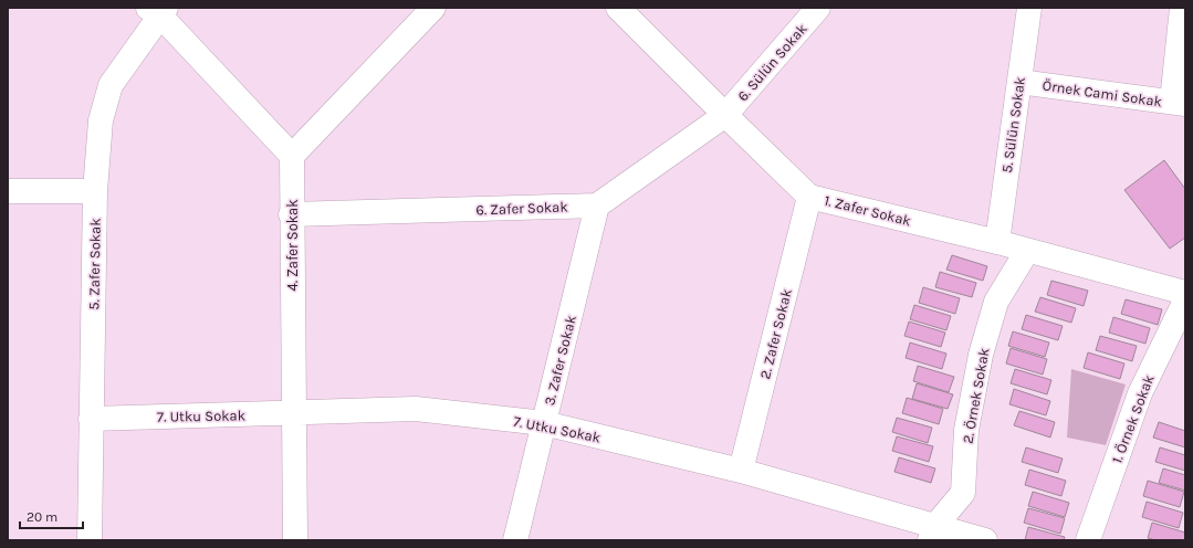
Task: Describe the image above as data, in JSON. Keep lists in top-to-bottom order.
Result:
{
  "streets": {
    "street": [
      "6. Sülün Sokak",
      "Örnek Cami Sokak",
      "5. Sülün Sokak",
      "6. Zafer Sokak",
      "1. Zafer Sokak",
      "4. Zafer Sokak",
      "5. Zafer Sokak",
      "2. Zafer Sokak",
      "3. Zafer Sokak",
      "2. Örnek Sokak",
      "7. Utku Sokak",
      "1. Örnek Sokak"
    ]
  },
  "crossings": [
    ["6. Sülün Sokak", "1. Zafer Sokak"],
    ["Örnek Cami Sokak", "5. Sülün Sokak"],
    ["5. Sülün Sokak", "1. Zafer Sokak"],
    ["6. Zafer Sokak", "4. Zafer Sokak"],
    ["6. Zafer Sokak", "3. Zafer Sokak"],
    ["1. Zafer Sokak", "2. Zafer Sokak"],
    ["1. Zafer Sokak", "2. Örnek Sokak"],
    ["4. Zafer Sokak", "7. Utku Sokak"],
    ["5. Zafer Sokak", "7. Utku Sokak"],
    ["2. Zafer Sokak", "7. Utku Sokak"],
    ["3. Zafer Sokak", "7. Utku Sokak"],
    ["2. Örnek Sokak", "7. Utku Sokak"]
  ],
  "scale_bar": "20 m"
}
